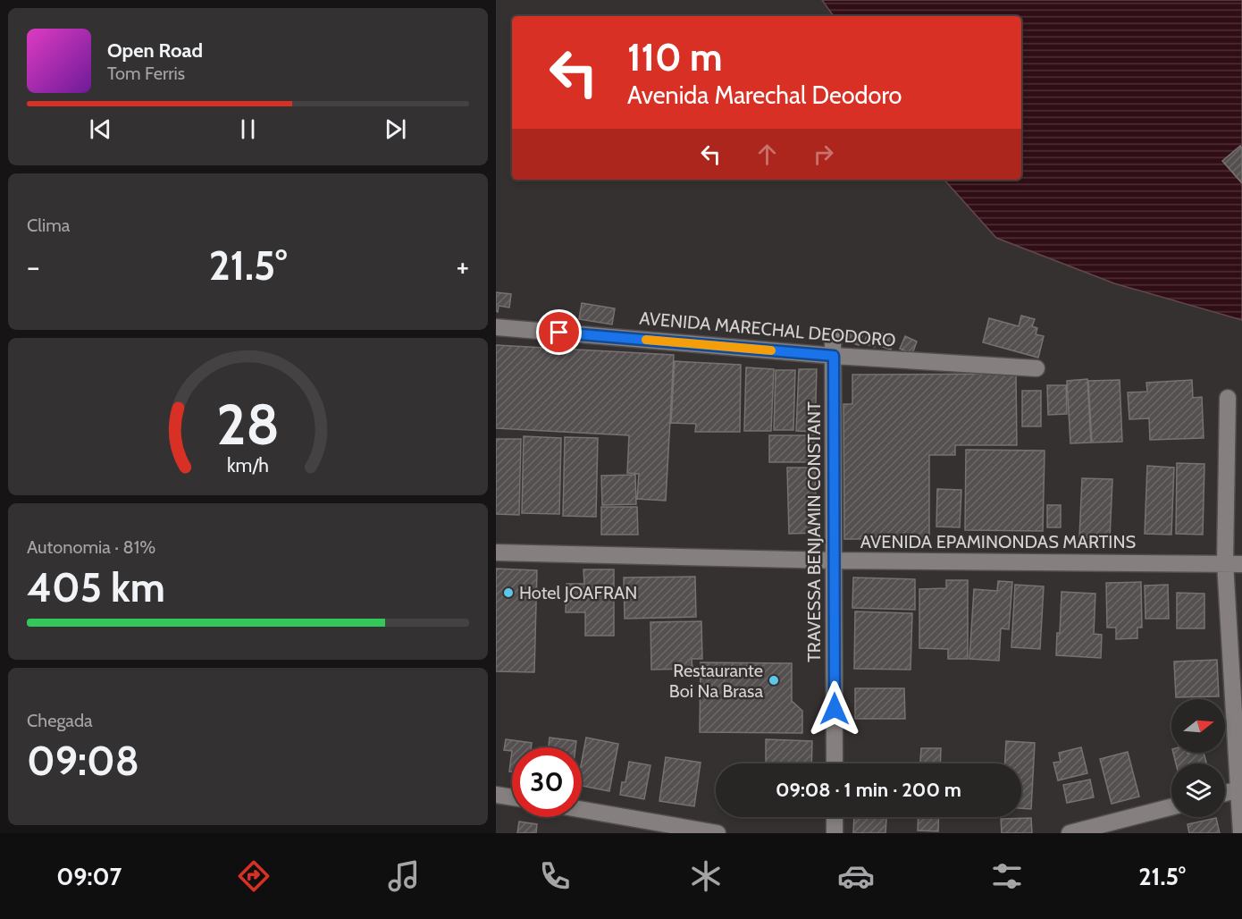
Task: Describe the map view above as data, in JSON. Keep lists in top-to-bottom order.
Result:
{
  "streets": {
    "street": ["AVENIDA MARECHAL DEODORO", "TRAVESSA BENJAMIN CONSTANT", "AVENIDA EPAMINONDAS MARTINS"]
  },
  "crossings": [
    ["AVENIDA MARECHAL DEODORO", "TRAVESSA BENJAMIN CONSTANT"],
    ["TRAVESSA BENJAMIN CONSTANT", "AVENIDA EPAMINONDAS MARTINS"]
  ],
  "places": ["Hotel JOAFRAN", "Restaurante Boi Na Brasa"],
  "north": "right",
  "page": {
    "turn": ["110 m", "Avenida Marechal Deodoro"],
    "song": ["Open Road", "Tom Ferris"],
    "tile": [
      "Clima",
      ["Autonomia · 81%", "405 km"],
      ["Chegada", "09:08"]
    ],
    "heat": ["−", "21.5°", "+"],
    "limit": "30",
    "trip": "09:08 · 1 min · 200 m",
    "tabs": ["09:07", "21.5°"],
    "gauge": ["28", "km/h"]
  }
}
